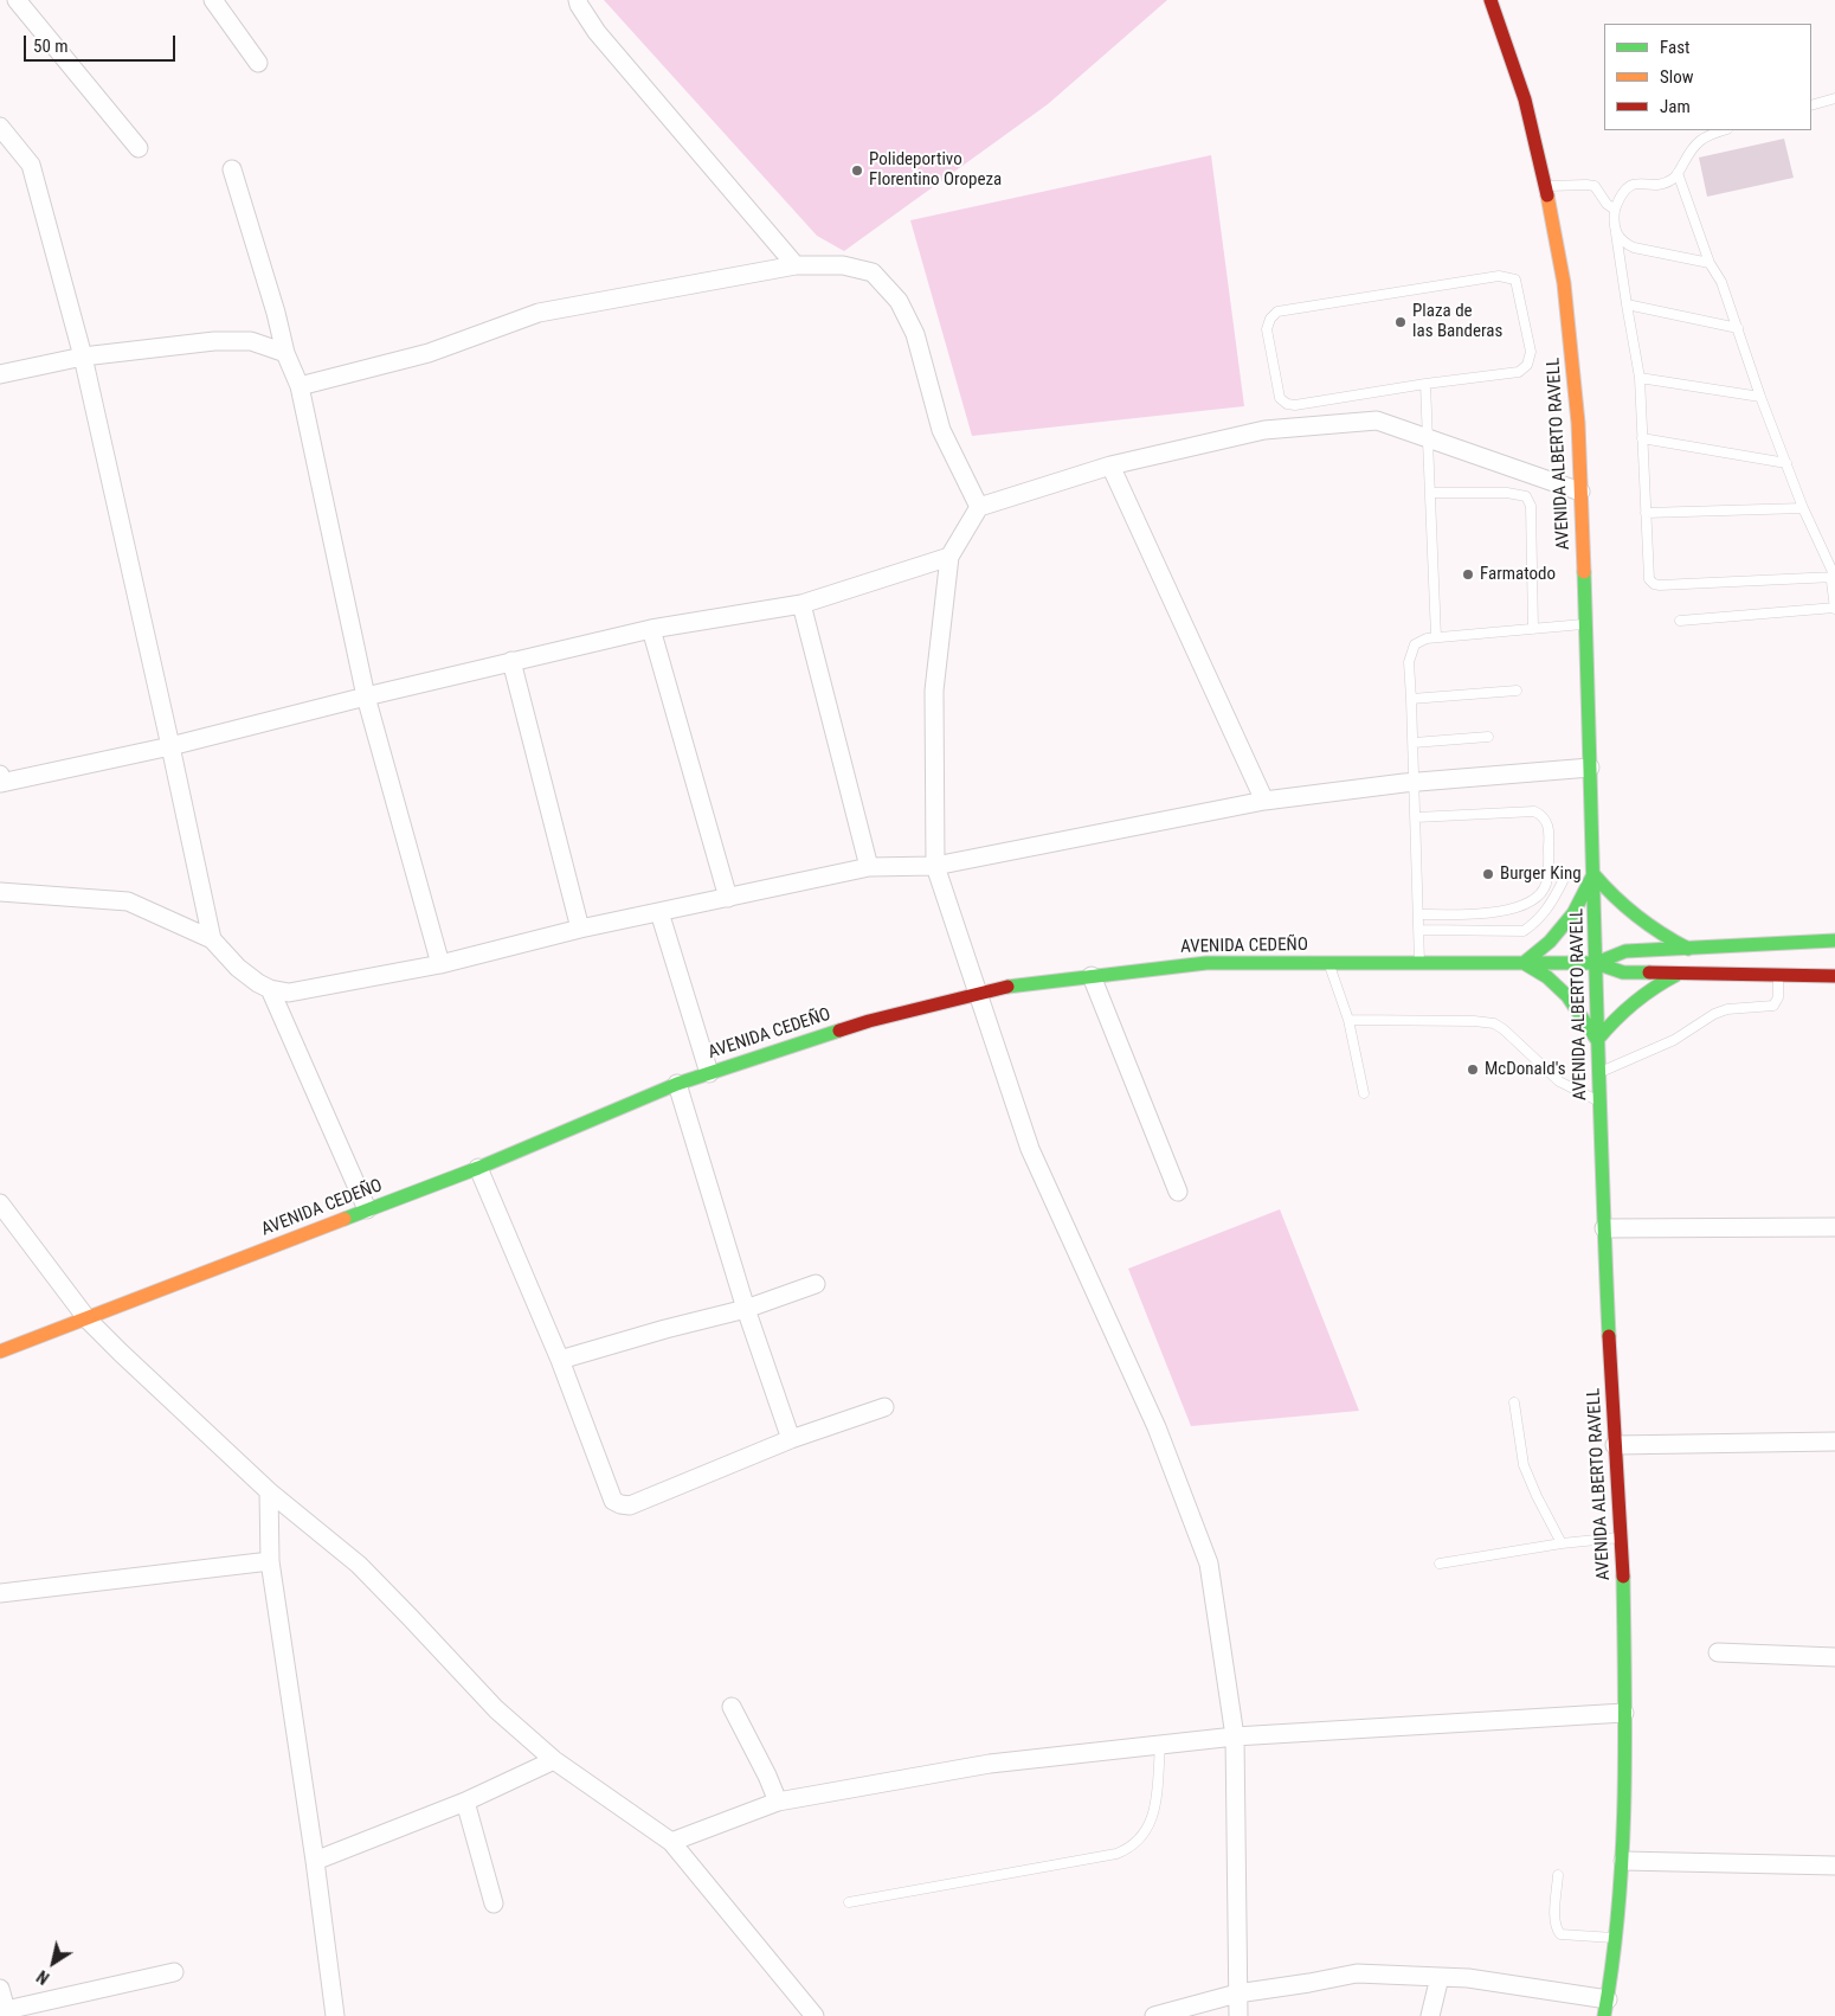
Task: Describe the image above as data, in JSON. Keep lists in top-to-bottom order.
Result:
{
  "streets": {
    "street": ["AVENIDA ALBERTO RAVELL", "AVENIDA CEDEÑO"]
  },
  "crossings": [
    ["AVENIDA ALBERTO RAVELL", "AVENIDA CEDEÑO"]
  ],
  "places": [
    "Polideportivo Florentino Oropeza",
    "Plaza de las Banderas",
    "Farmatodo",
    "Burger King",
    "McDonald's"
  ],
  "legend": ["Fast", "Slow", "Jam"],
  "scale_bar": "50 m",
  "north": "bottom left"
}
